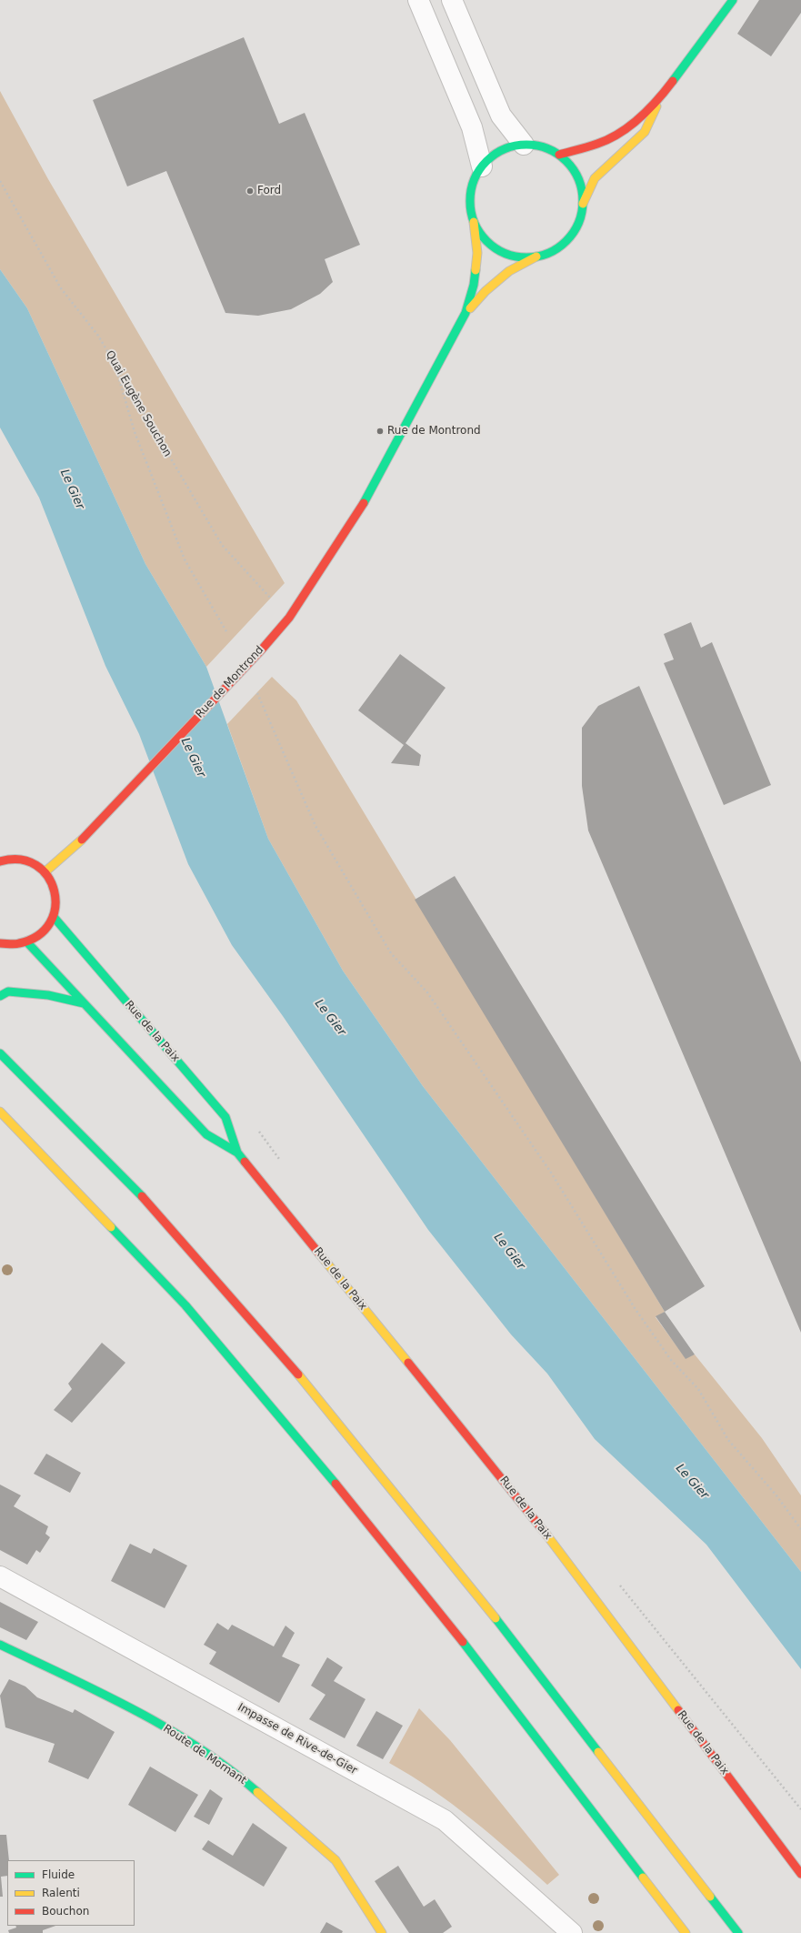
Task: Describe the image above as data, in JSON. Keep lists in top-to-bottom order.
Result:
{
  "streets": {
    "main road": ["Rue de Montrond", "Rue de la Paix", "Route de Mornant"],
    "street": ["Impasse de Rive-de-Gier"],
    "path": ["Quai Eugène Souchon"]
  },
  "crossings": [
    ["Quai Eugène Souchon", "Rue de Montrond"]
  ],
  "water": ["Le Gier"],
  "places": ["Ford", "Rue de Montrond"],
  "legend": ["Fluide", "Ralenti", "Bouchon"]
}
